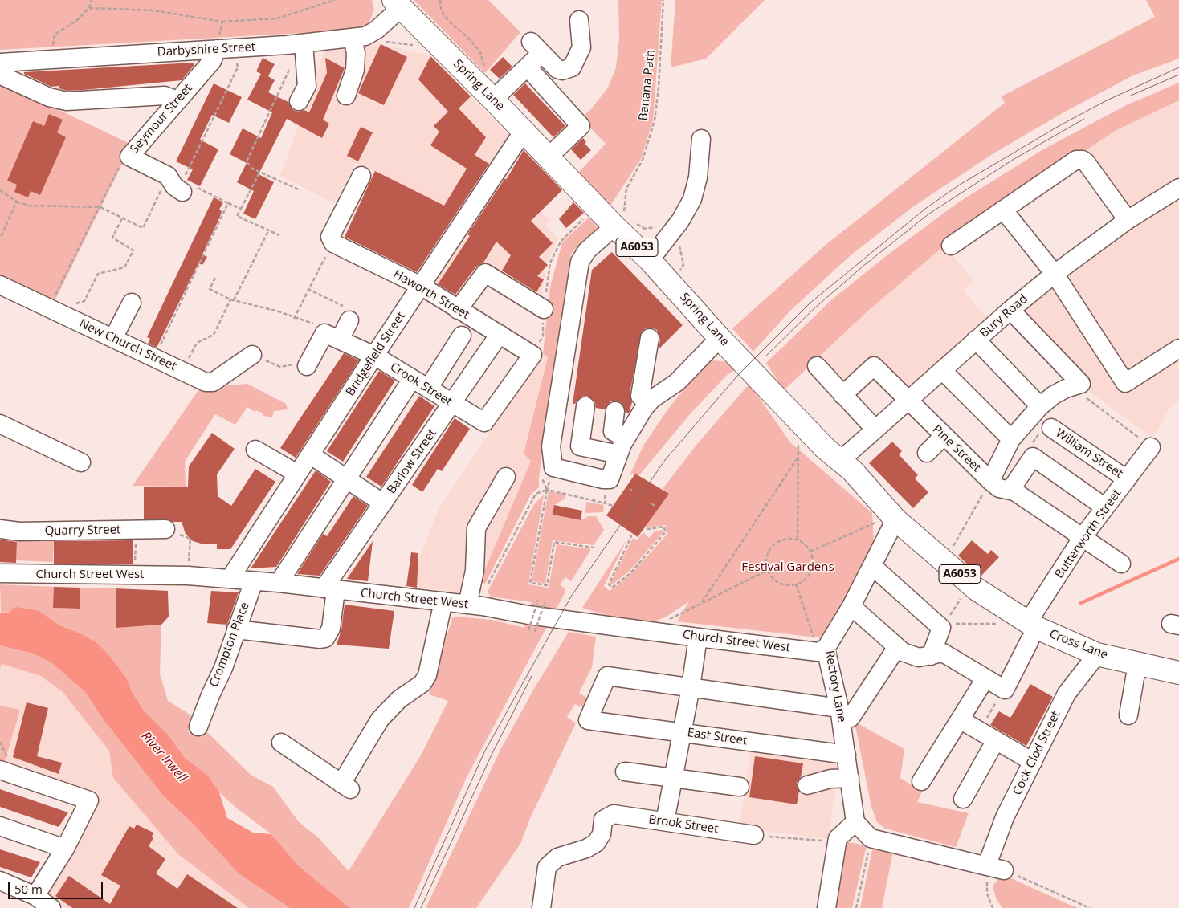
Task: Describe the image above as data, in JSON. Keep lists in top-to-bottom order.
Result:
{
  "streets": {
    "main road": ["Spring Lane", "A6053", "Cross Lane"],
    "street": [
      "Darbyshire Street",
      "Seymour Street",
      "Haworth Street",
      "Bury Road",
      "New Church Street",
      "Bridgefield Street",
      "Crook Street",
      "Pine Street",
      "William Street",
      "Barlow Street",
      "Quarry Street",
      "Butterworth Street",
      "Church Street West",
      "Crompton Place",
      "Rectory Lane",
      "East Street",
      "Cock Clod Street",
      "Brook Street"
    ],
    "path": ["Banana Path"]
  },
  "crossings": [
    ["Darbyshire Street", "Spring Lane"],
    ["Darbyshire Street", "Seymour Street"],
    ["Spring Lane", "Banana Path"],
    ["Spring Lane", "Bury Road"],
    ["Spring Lane", "Bridgefield Street"],
    ["Spring Lane", "Butterworth Street"],
    ["Spring Lane", "Cross Lane"],
    ["Spring Lane", "Rectory Lane"],
    ["Haworth Street", "Bridgefield Street"],
    ["Haworth Street", "Crook Street"],
    ["Haworth Street", "Barlow Street"],
    ["Bury Road", "Pine Street"],
    ["Bridgefield Street", "Crook Street"],
    ["Bridgefield Street", "Church Street West"],
    ["Crook Street", "Barlow Street"],
    ["Pine Street", "Butterworth Street"],
    ["William Street", "Butterworth Street"],
    ["Barlow Street", "Church Street West"],
    ["Butterworth Street", "Cross Lane"],
    ["Church Street West", "Crompton Place"],
    ["Church Street West", "Rectory Lane"],
    ["Cross Lane", "Cock Clod Street"],
    ["Rectory Lane", "East Street"]
  ],
  "water": ["River Irwell"],
  "parks": ["Festival Gardens"],
  "scale_bar": "50 m"
}
